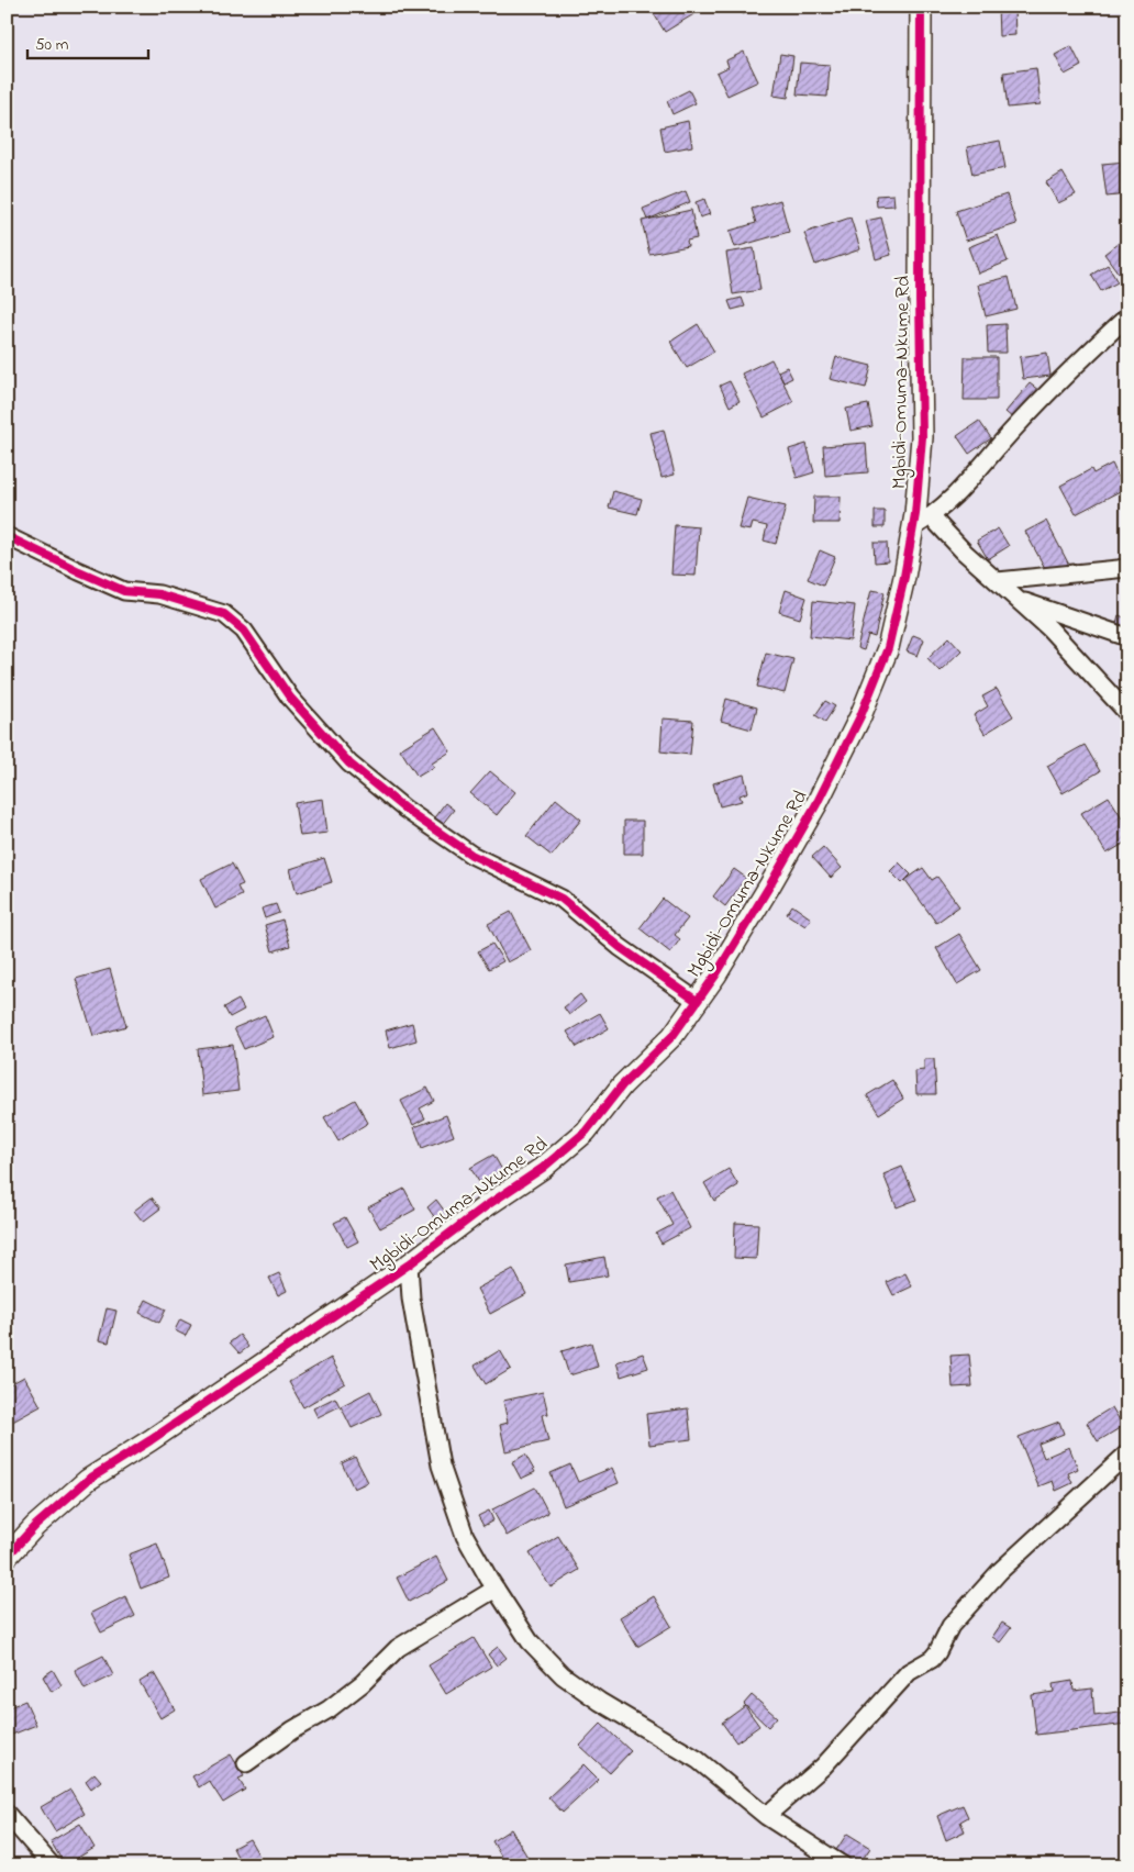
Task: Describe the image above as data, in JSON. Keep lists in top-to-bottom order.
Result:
{
  "streets": {
    "street": ["Mgbidi-Omuma-Nkume Rd"]
  },
  "scale_bar": "50 m"
}
